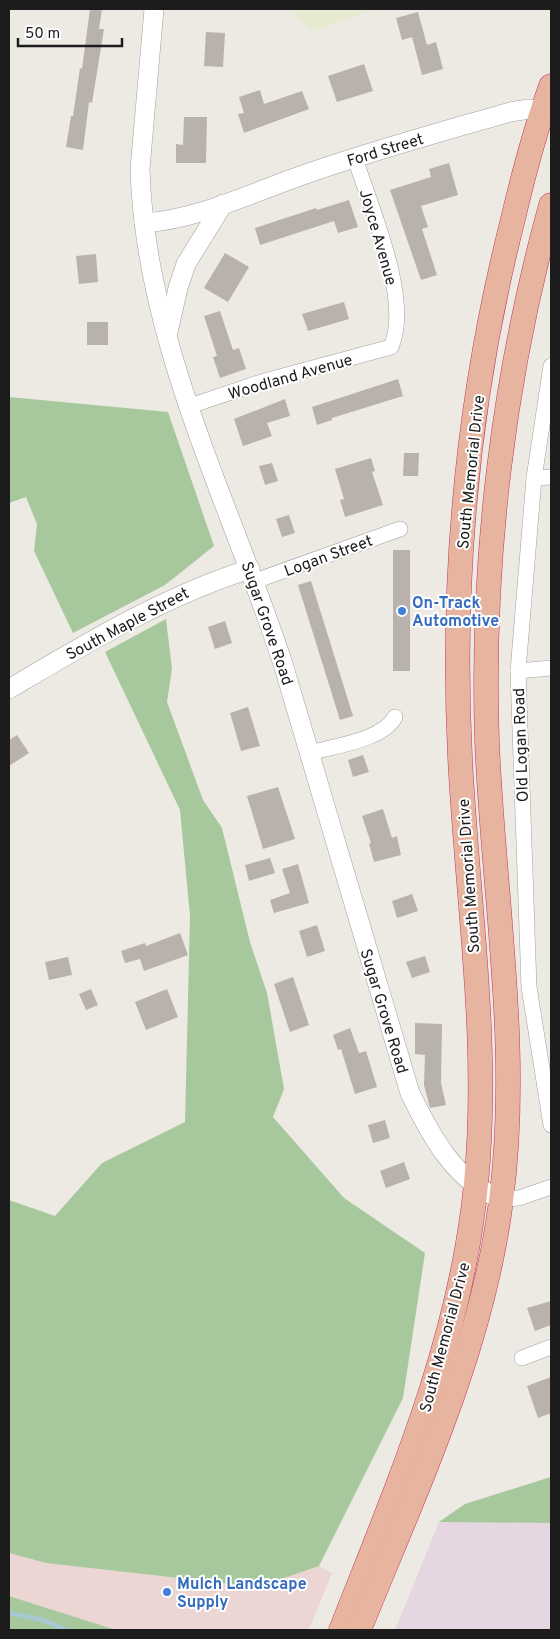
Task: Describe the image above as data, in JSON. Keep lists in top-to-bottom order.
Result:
{
  "streets": {
    "highway": ["South Memorial Drive"],
    "street": [
      "Ford Street",
      "Joyce Avenue",
      "Woodland Avenue",
      "Logan Street",
      "South Maple Street",
      "Sugar Grove Road",
      "Old Logan Road"
    ]
  },
  "crossings": [
    ["Ford Street", "Joyce Avenue"],
    ["Ford Street", "South Memorial Drive"],
    ["Ford Street", "Sugar Grove Road"],
    ["Joyce Avenue", "Woodland Avenue"],
    ["Woodland Avenue", "Sugar Grove Road"],
    ["South Memorial Drive", "Sugar Grove Road"],
    ["Logan Street", "South Maple Street"],
    ["Logan Street", "Sugar Grove Road"],
    ["South Maple Street", "Sugar Grove Road"]
  ],
  "places": ["On-Track Automotive", "Mulch Landscape Supply"],
  "scale_bar": "50 m"
}
